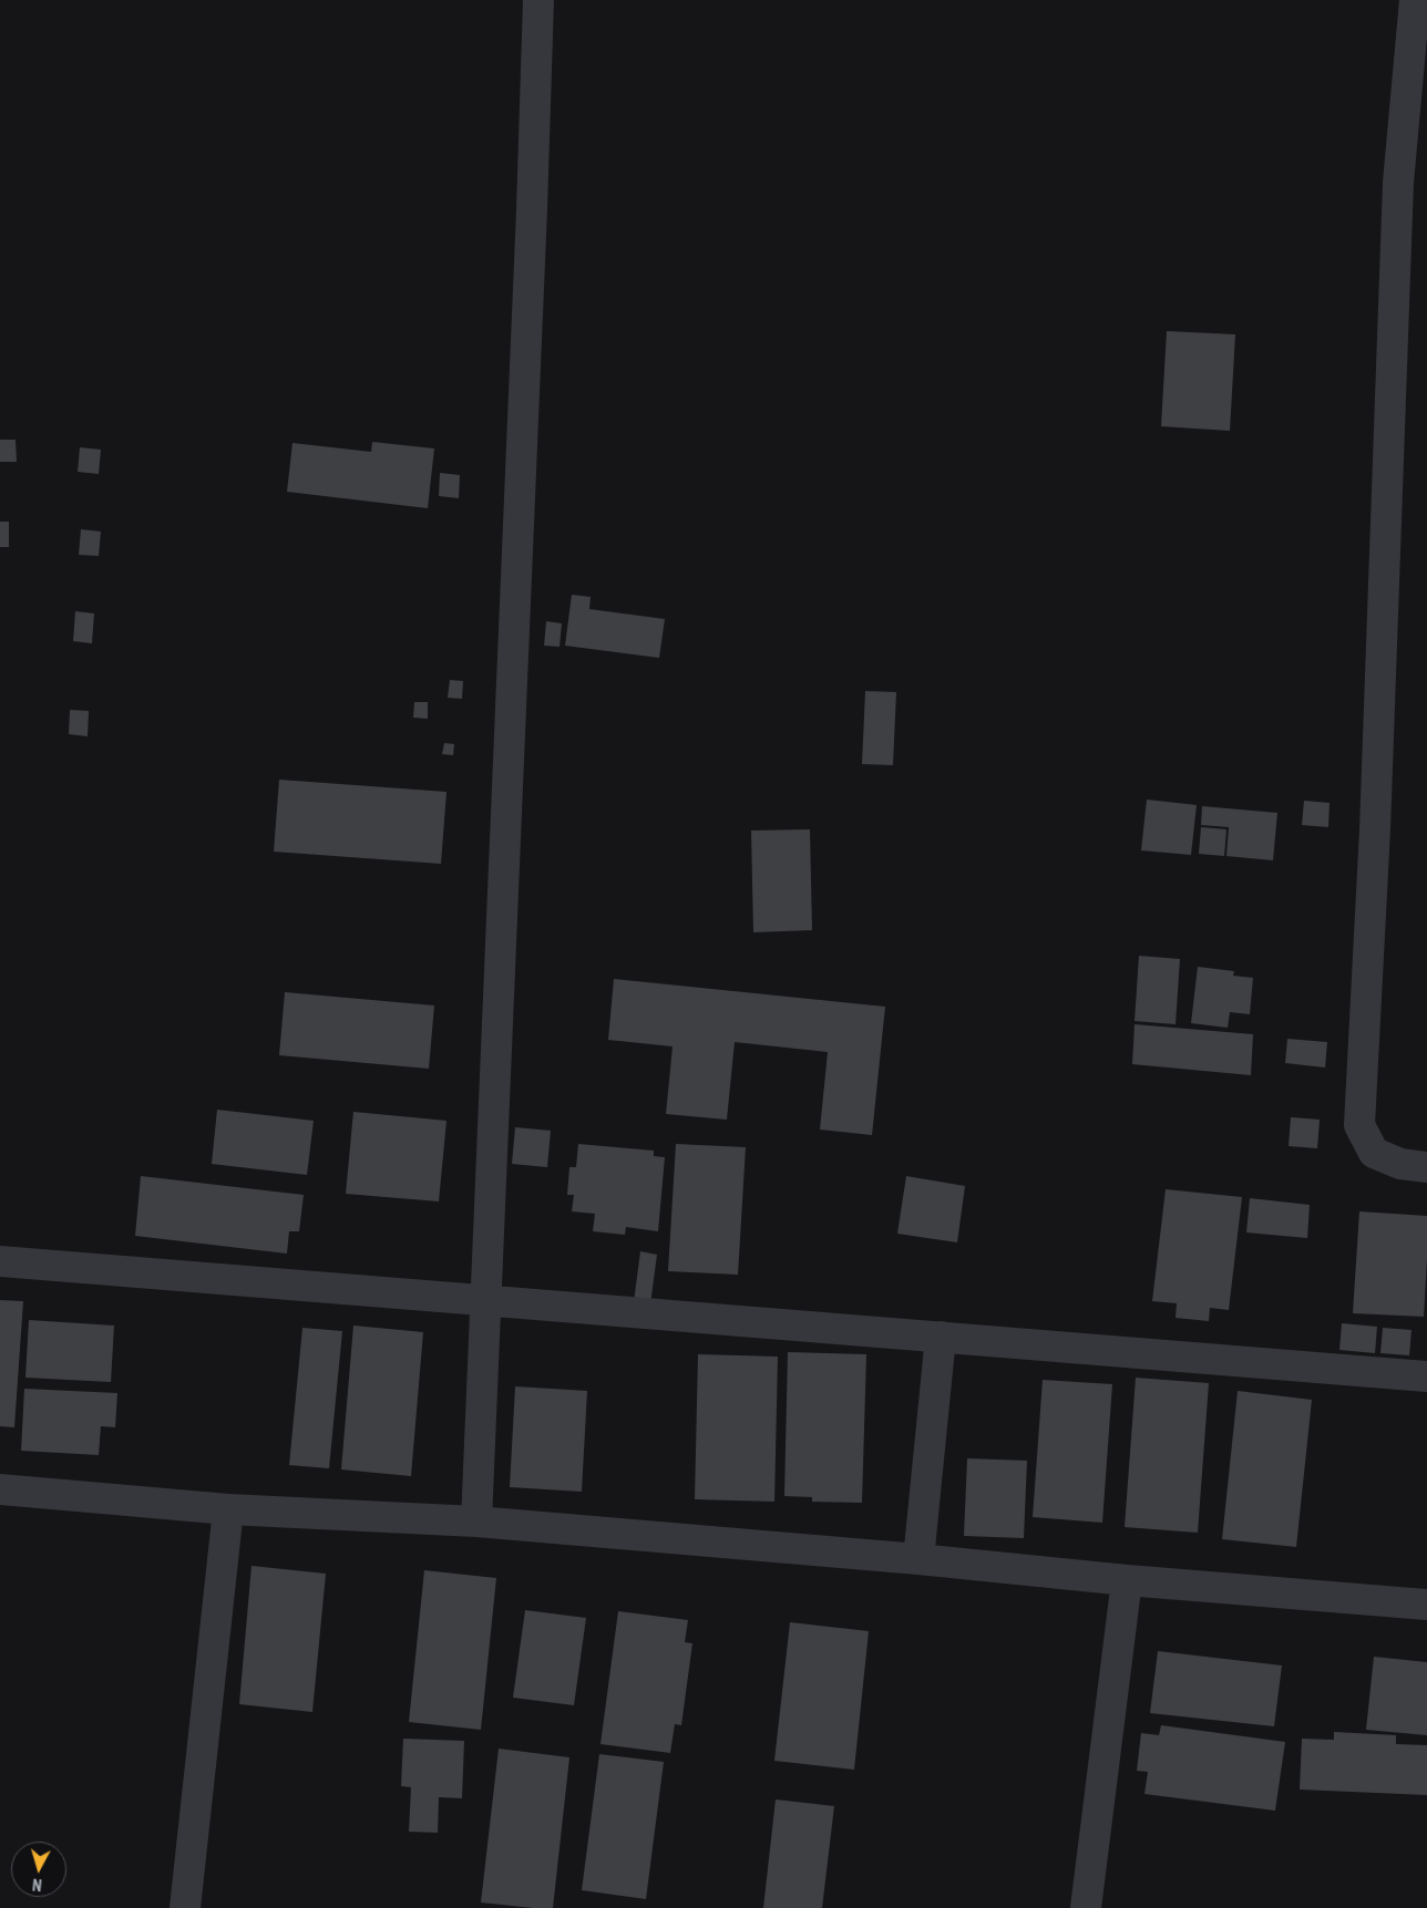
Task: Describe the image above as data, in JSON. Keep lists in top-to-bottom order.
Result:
{
  "north": "bottom"
}
